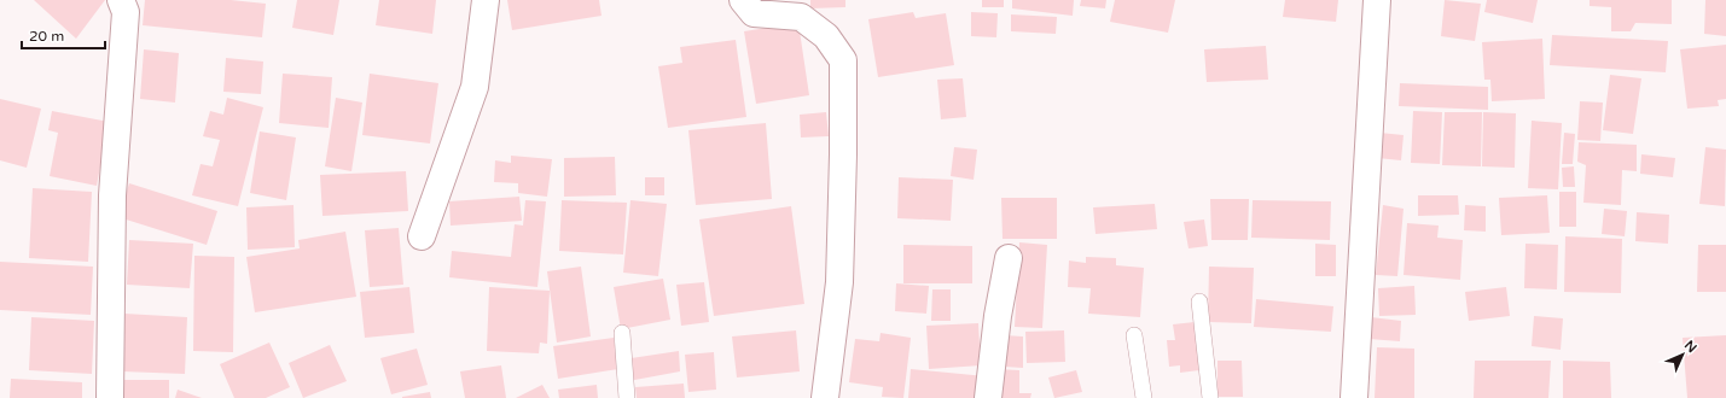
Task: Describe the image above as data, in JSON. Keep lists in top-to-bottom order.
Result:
{
  "scale_bar": "20 m",
  "north": "top right"
}
